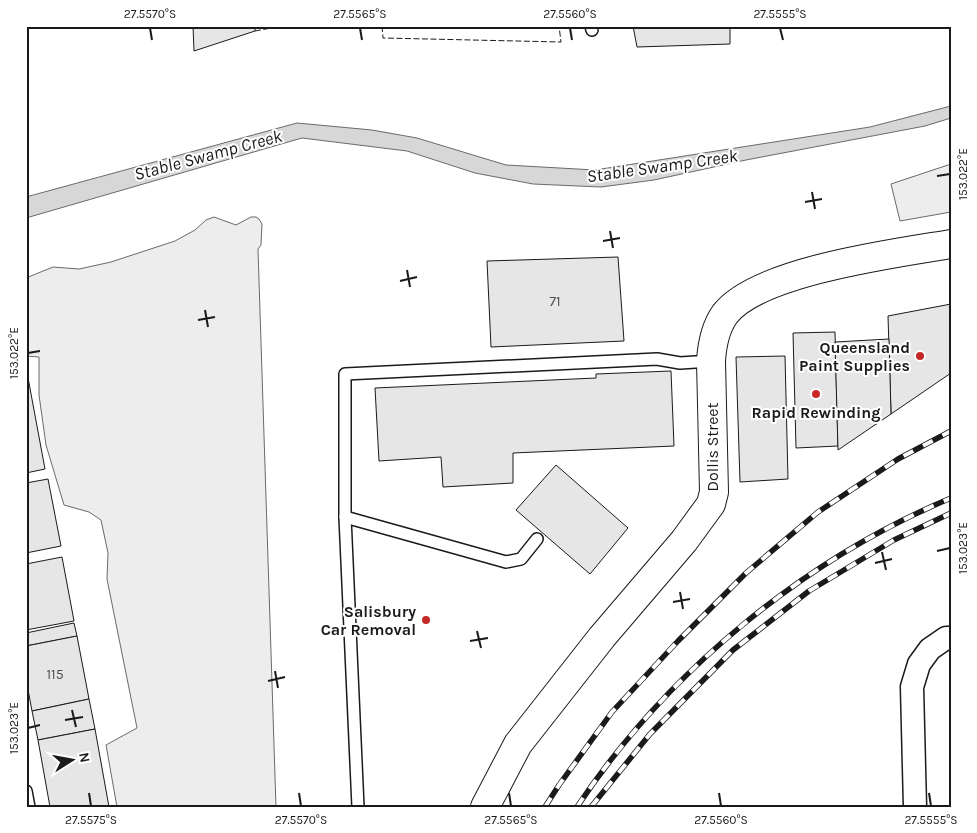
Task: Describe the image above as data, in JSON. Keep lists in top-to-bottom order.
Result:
{
  "streets": {
    "street": ["Dollis Street"]
  },
  "water": ["Stable Swamp Creek"],
  "places": ["Queensland Paint Supplies", "Rapid Rewinding", "Salisbury Car Removal"],
  "house_numbers": ["71", "115"],
  "north": "right",
  "coordinates": [
    "27.5570°S",
    "27.5565°S",
    "27.5560°S",
    "27.5555°S",
    "153.022°E",
    "153.023°E",
    "27.5575°S"
  ]
}
